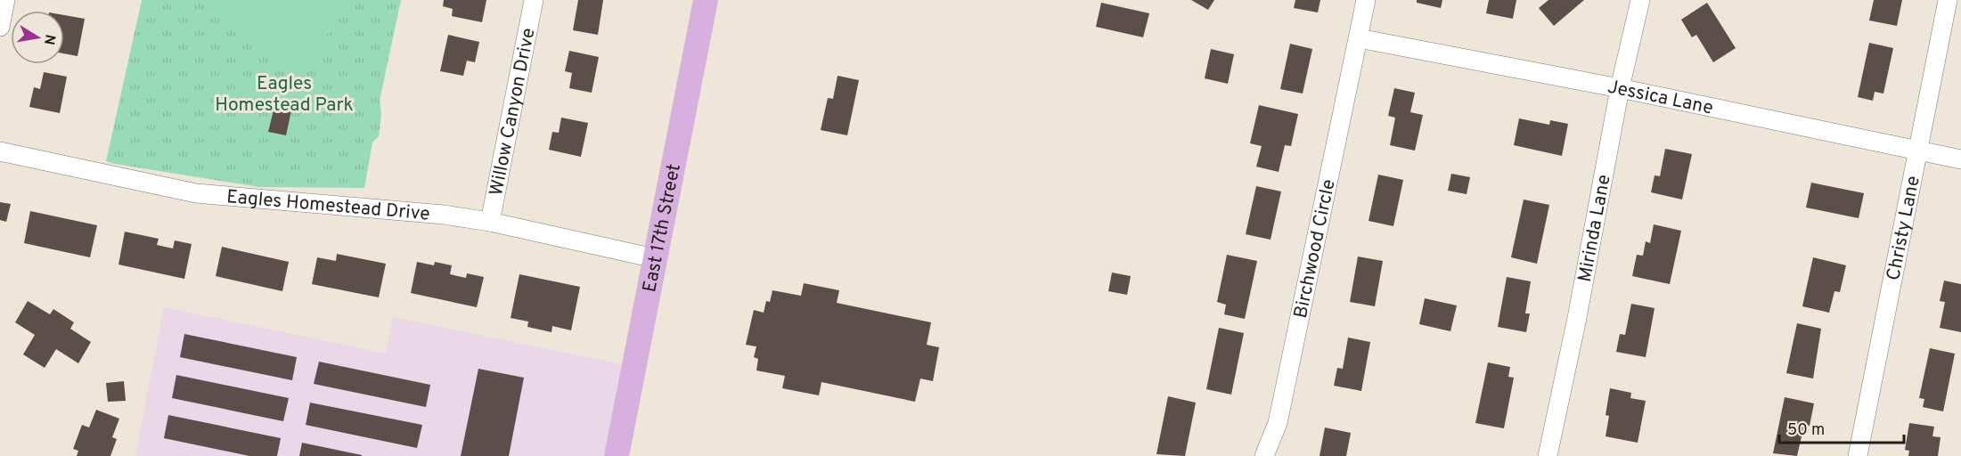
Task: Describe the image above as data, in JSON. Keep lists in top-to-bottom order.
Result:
{
  "streets": {
    "main road": ["East 17th Street"],
    "street": [
      "Jessica Lane",
      "Willow Canyon Drive",
      "Eagles Homestead Drive",
      "Mirinda Lane",
      "Christy Lane",
      "Birchwood Circle"
    ]
  },
  "crossings": [
    ["Jessica Lane", "Mirinda Lane"],
    ["Jessica Lane", "Christy Lane"],
    ["Jessica Lane", "Birchwood Circle"],
    ["Willow Canyon Drive", "Eagles Homestead Drive"],
    ["Eagles Homestead Drive", "East 17th Street"]
  ],
  "parks": ["Eagles Homestead Park"],
  "scale_bar": "50 m",
  "north": "right"
}
